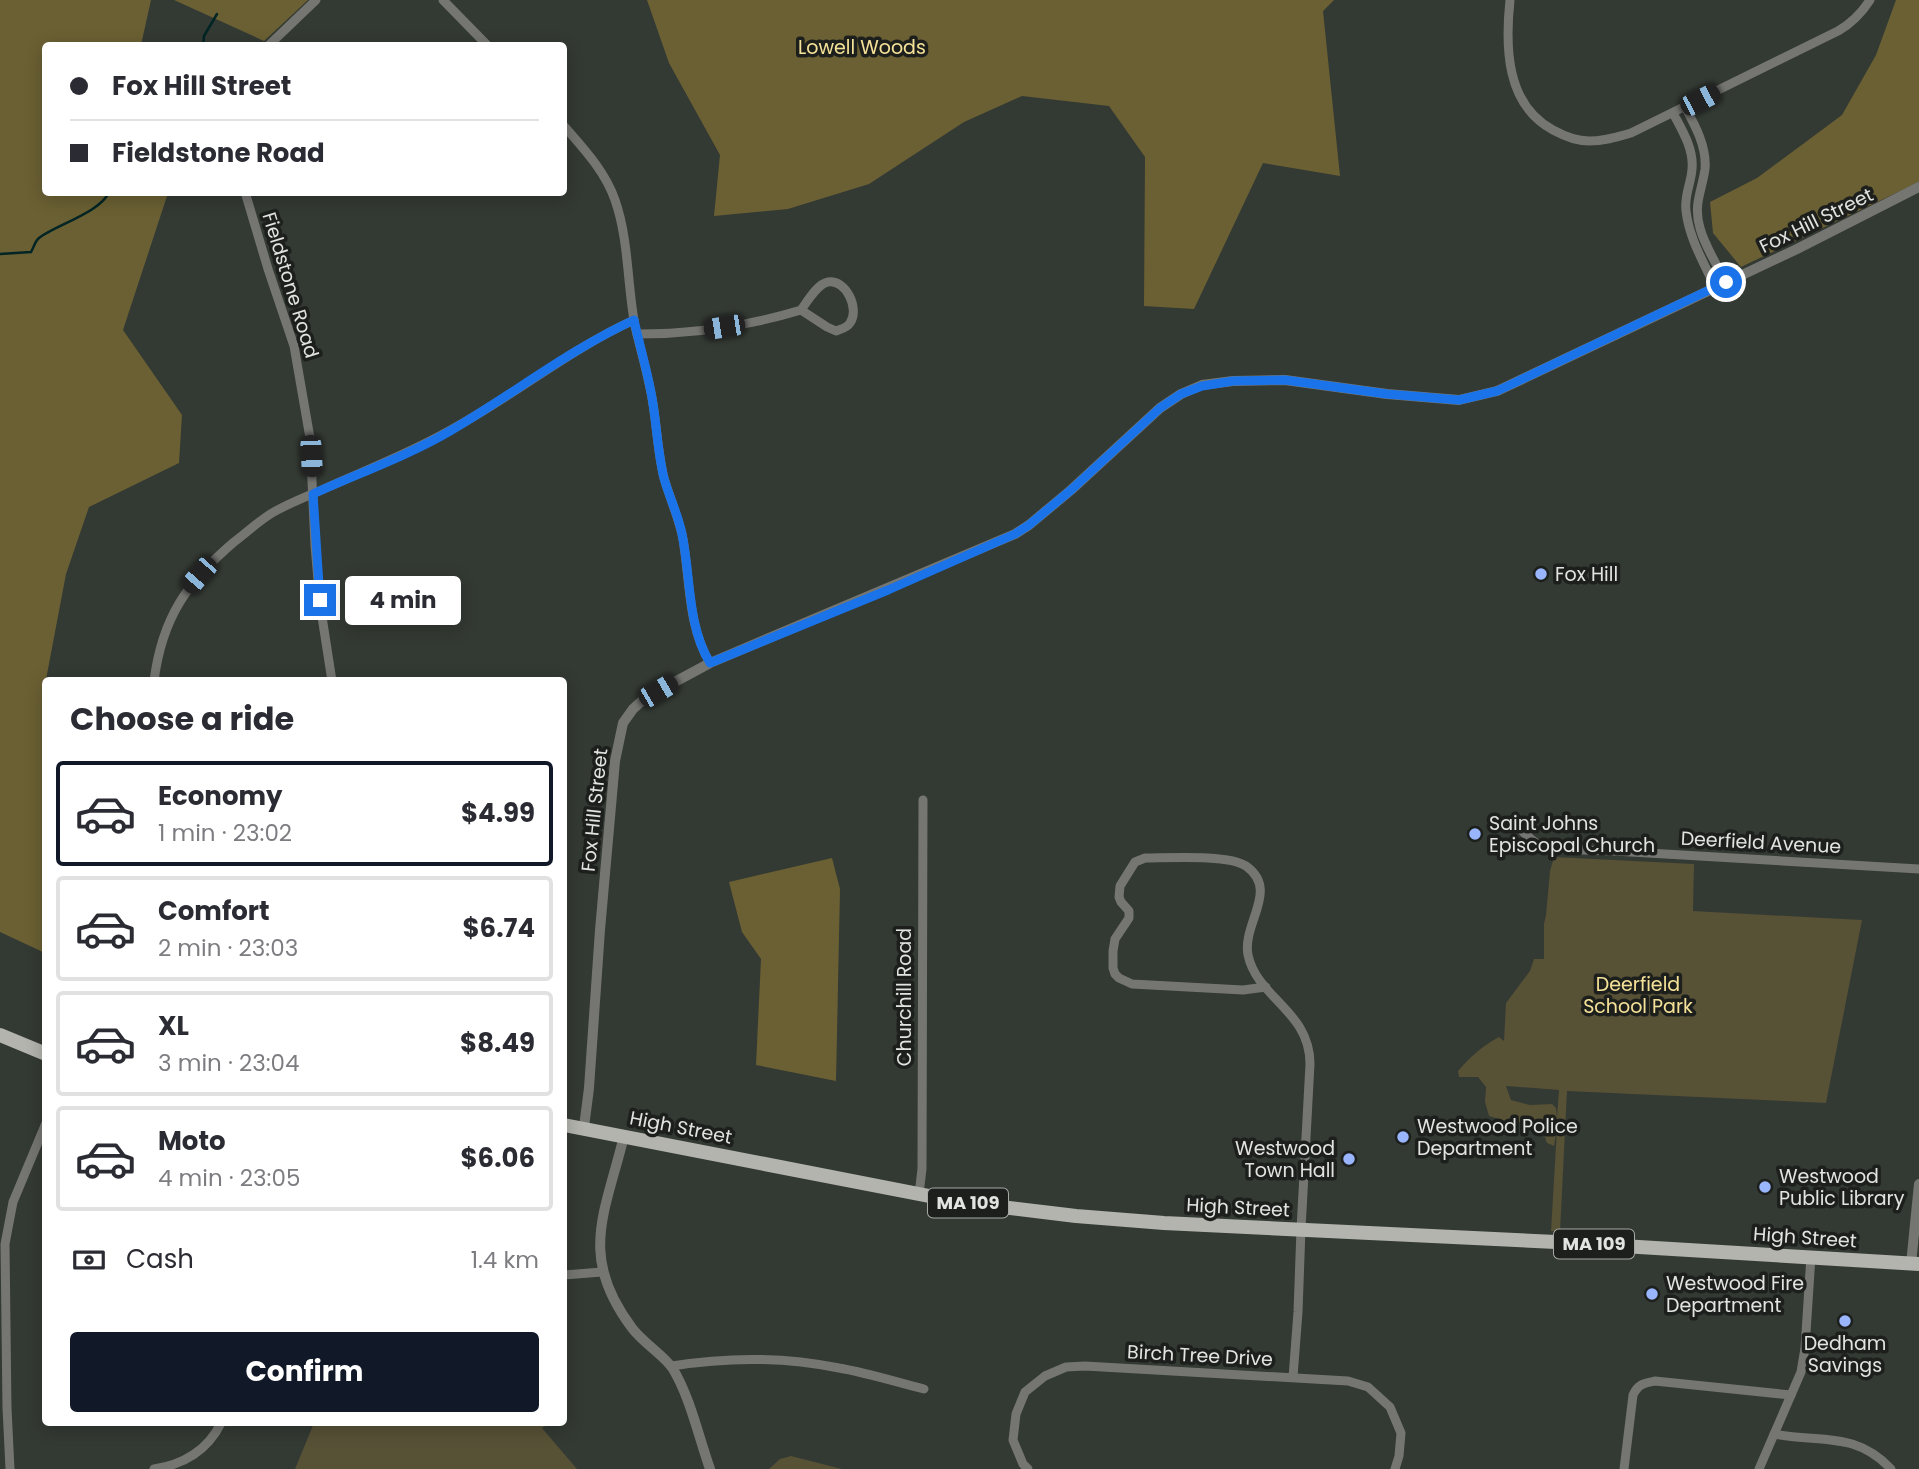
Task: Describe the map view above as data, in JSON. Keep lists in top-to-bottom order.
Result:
{
  "streets": {
    "main road": ["High Street", "MA 109"],
    "street": [
      "Fox Hill Street",
      "Fieldstone Road",
      "Deerfield Avenue",
      "Churchill Road",
      "Birch Tree Drive"
    ]
  },
  "crossings": [
    ["Fox Hill Street", "High Street"],
    ["Churchill Road", "High Street"]
  ],
  "parks": ["Lowell Woods", "Deerfield School Park"],
  "places": [
    "Fox Hill",
    "Saint Johns Episcopal Church",
    "Westwood Police Department",
    "Westwood Town Hall",
    "Westwood Public Library",
    "Westwood Fire Department",
    "Dedham Savings"
  ],
  "page": {
    "banner": ["Fox Hill Street", "Fieldstone Road"],
    "bubble": "4 min",
    "heading": "Choose a ride",
    "list": [
      {
        "name": "Economy",
        "note": "1 min · 23:02",
        "value": "$4.99"
      },
      {
        "name": "Comfort",
        "note": "2 min · 23:03",
        "value": "$6.74"
      },
      {
        "name": "XL",
        "note": "3 min · 23:04",
        "value": "$8.49"
      },
      {
        "name": "Moto",
        "note": "4 min · 23:05",
        "value": "$6.06"
      }
    ],
    "pay": ["Cash", "1.4 km"],
    "buttons": "Confirm"
  }
}
